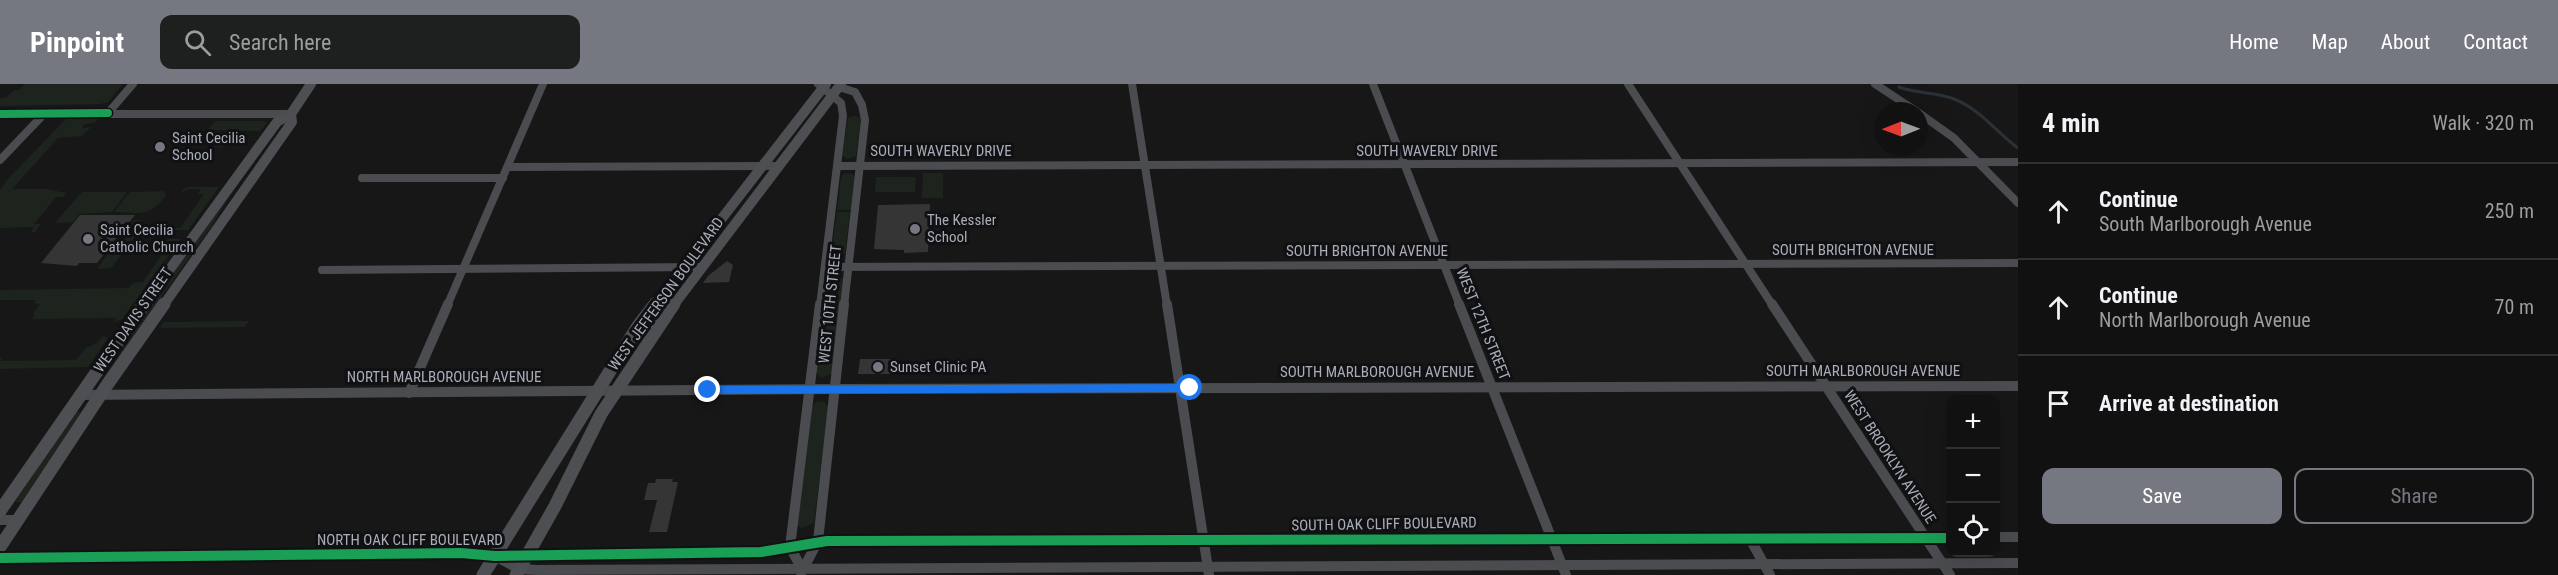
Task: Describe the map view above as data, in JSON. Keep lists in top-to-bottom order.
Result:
{
  "streets": {
    "main road": ["WEST JEFFERSON BOULEVARD", "WEST DAVIS STREET"],
    "street": [
      "SOUTH WAVERLY DRIVE",
      "SOUTH BRIGHTON AVENUE",
      "WEST 10TH STREET",
      "WEST 12TH STREET",
      "SOUTH MARLBOROUGH AVENUE",
      "NORTH MARLBOROUGH AVENUE",
      "WEST BROOKLYN AVENUE",
      "SOUTH OAK CLIFF BOULEVARD",
      "NORTH OAK CLIFF BOULEVARD"
    ]
  },
  "crossings": [
    ["SOUTH WAVERLY DRIVE", "WEST 10TH STREET"],
    ["SOUTH WAVERLY DRIVE", "WEST 12TH STREET"],
    ["SOUTH WAVERLY DRIVE", "WEST BROOKLYN AVENUE"],
    ["SOUTH BRIGHTON AVENUE", "WEST 10TH STREET"],
    ["SOUTH BRIGHTON AVENUE", "WEST 12TH STREET"],
    ["SOUTH BRIGHTON AVENUE", "WEST BROOKLYN AVENUE"],
    ["WEST JEFFERSON BOULEVARD", "WEST 10TH STREET"],
    ["WEST JEFFERSON BOULEVARD", "NORTH MARLBOROUGH AVENUE"],
    ["WEST JEFFERSON BOULEVARD", "NORTH OAK CLIFF BOULEVARD"],
    ["WEST 10TH STREET", "SOUTH MARLBOROUGH AVENUE"],
    ["WEST 10TH STREET", "NORTH MARLBOROUGH AVENUE"],
    ["WEST 10TH STREET", "SOUTH OAK CLIFF BOULEVARD"],
    ["WEST 10TH STREET", "NORTH OAK CLIFF BOULEVARD"],
    ["WEST DAVIS STREET", "NORTH MARLBOROUGH AVENUE"],
    ["WEST 12TH STREET", "SOUTH MARLBOROUGH AVENUE"],
    ["WEST 12TH STREET", "SOUTH OAK CLIFF BOULEVARD"],
    ["SOUTH MARLBOROUGH AVENUE", "NORTH MARLBOROUGH AVENUE"],
    ["SOUTH MARLBOROUGH AVENUE", "WEST BROOKLYN AVENUE"],
    ["WEST BROOKLYN AVENUE", "SOUTH OAK CLIFF BOULEVARD"],
    ["SOUTH OAK CLIFF BOULEVARD", "NORTH OAK CLIFF BOULEVARD"]
  ],
  "places": [
    "Saint Cecilia School",
    "The Kessler School",
    "Saint Cecilia Catholic Church",
    "Sunset Clinic PA"
  ],
  "north": "left",
  "page": {
    "header": "Pinpoint",
    "search": "Search here",
    "nav": [
      "Home",
      "Map",
      "About",
      "Contact"
    ],
    "heading": ["4 min", "Walk · 320 m"],
    "list": [
      ["Continue", "South Marlborough Avenue", "250 m"],
      ["Continue", "North Marlborough Avenue", "70 m"],
      "Arrive at destination"
    ],
    "map_buttons": ["+", "−"],
    "buttons": ["Save", "Share"]
  }
}
